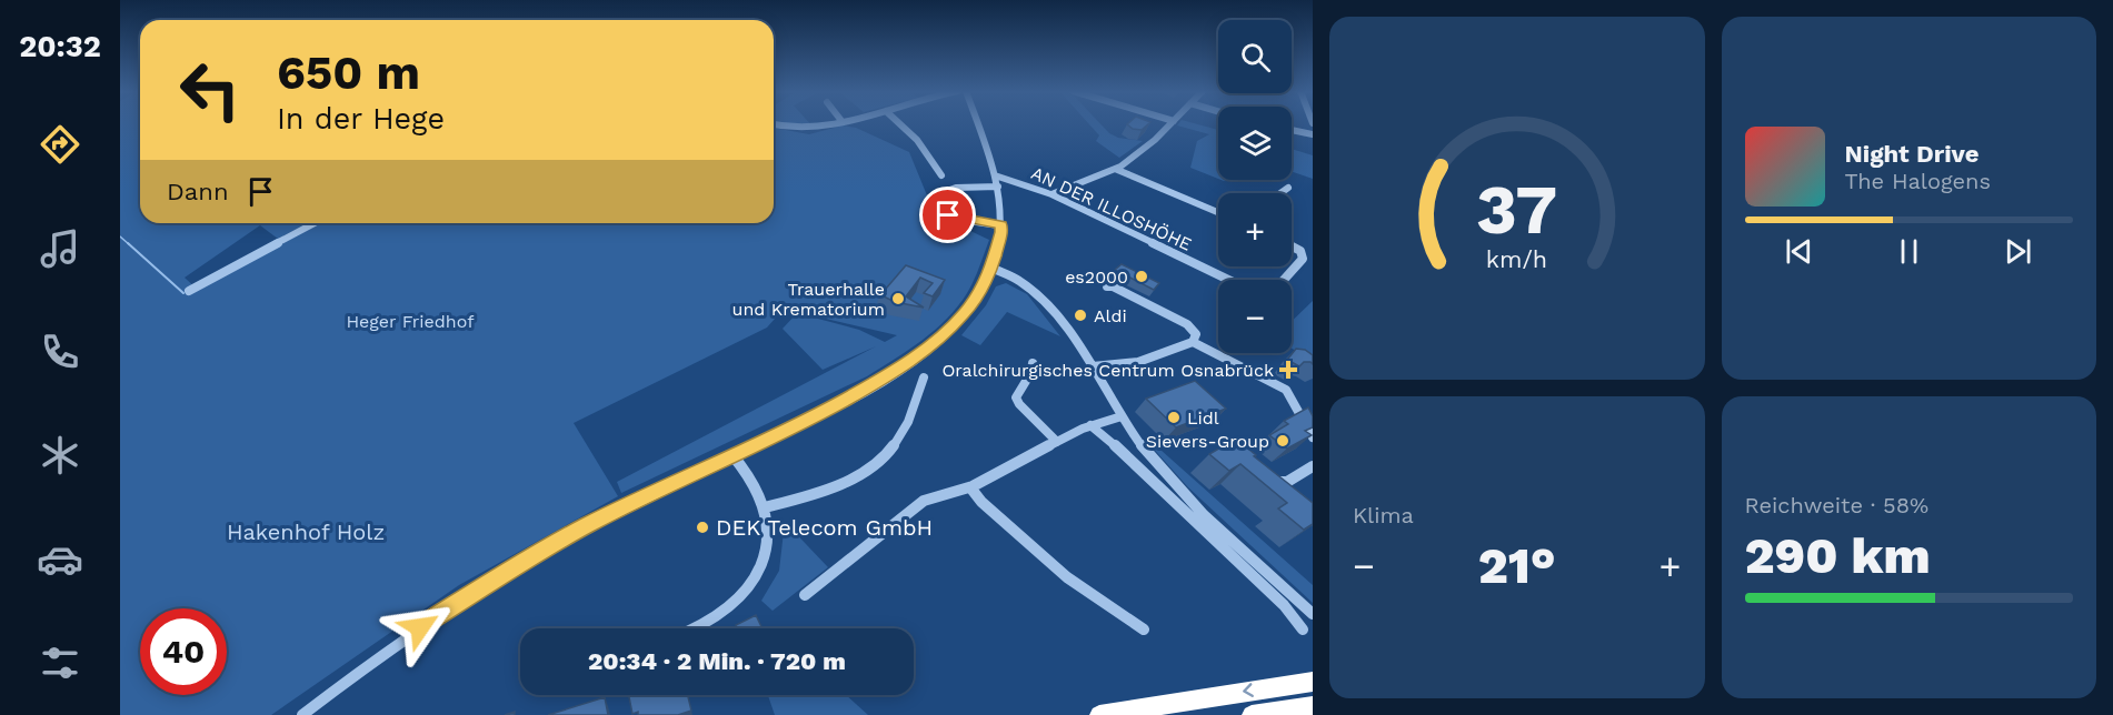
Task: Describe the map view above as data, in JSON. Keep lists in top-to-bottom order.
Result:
{
  "streets": {
    "street": ["AN DER ILLOSHÖHE"]
  },
  "parks": ["Heger Friedhof", "Hakenhof Holz"],
  "places": {
    "other": [
      "es2000",
      "Trauerhalle und Krematorium",
      "Aldi",
      "Lidl",
      "Sievers-Group",
      "DEK Telecom GmbH"
    ],
    "health": ["Oralchirurgisches Centrum Osnabrück"]
  },
  "page": {
    "tabs": "20:32",
    "map_buttons": ["+", "−"],
    "turn": ["650 m", "In der Hege"],
    "song": ["Night Drive", "The Halogens"],
    "then": "Dann",
    "tile": [
      "Klima",
      ["Reichweite · 58%", "290 km"]
    ],
    "heat": ["−", "21°", "+"],
    "limit": "40",
    "trip": "20:34 · 2 Min. · 720 m",
    "gauge": ["37", "km/h"]
  }
}
